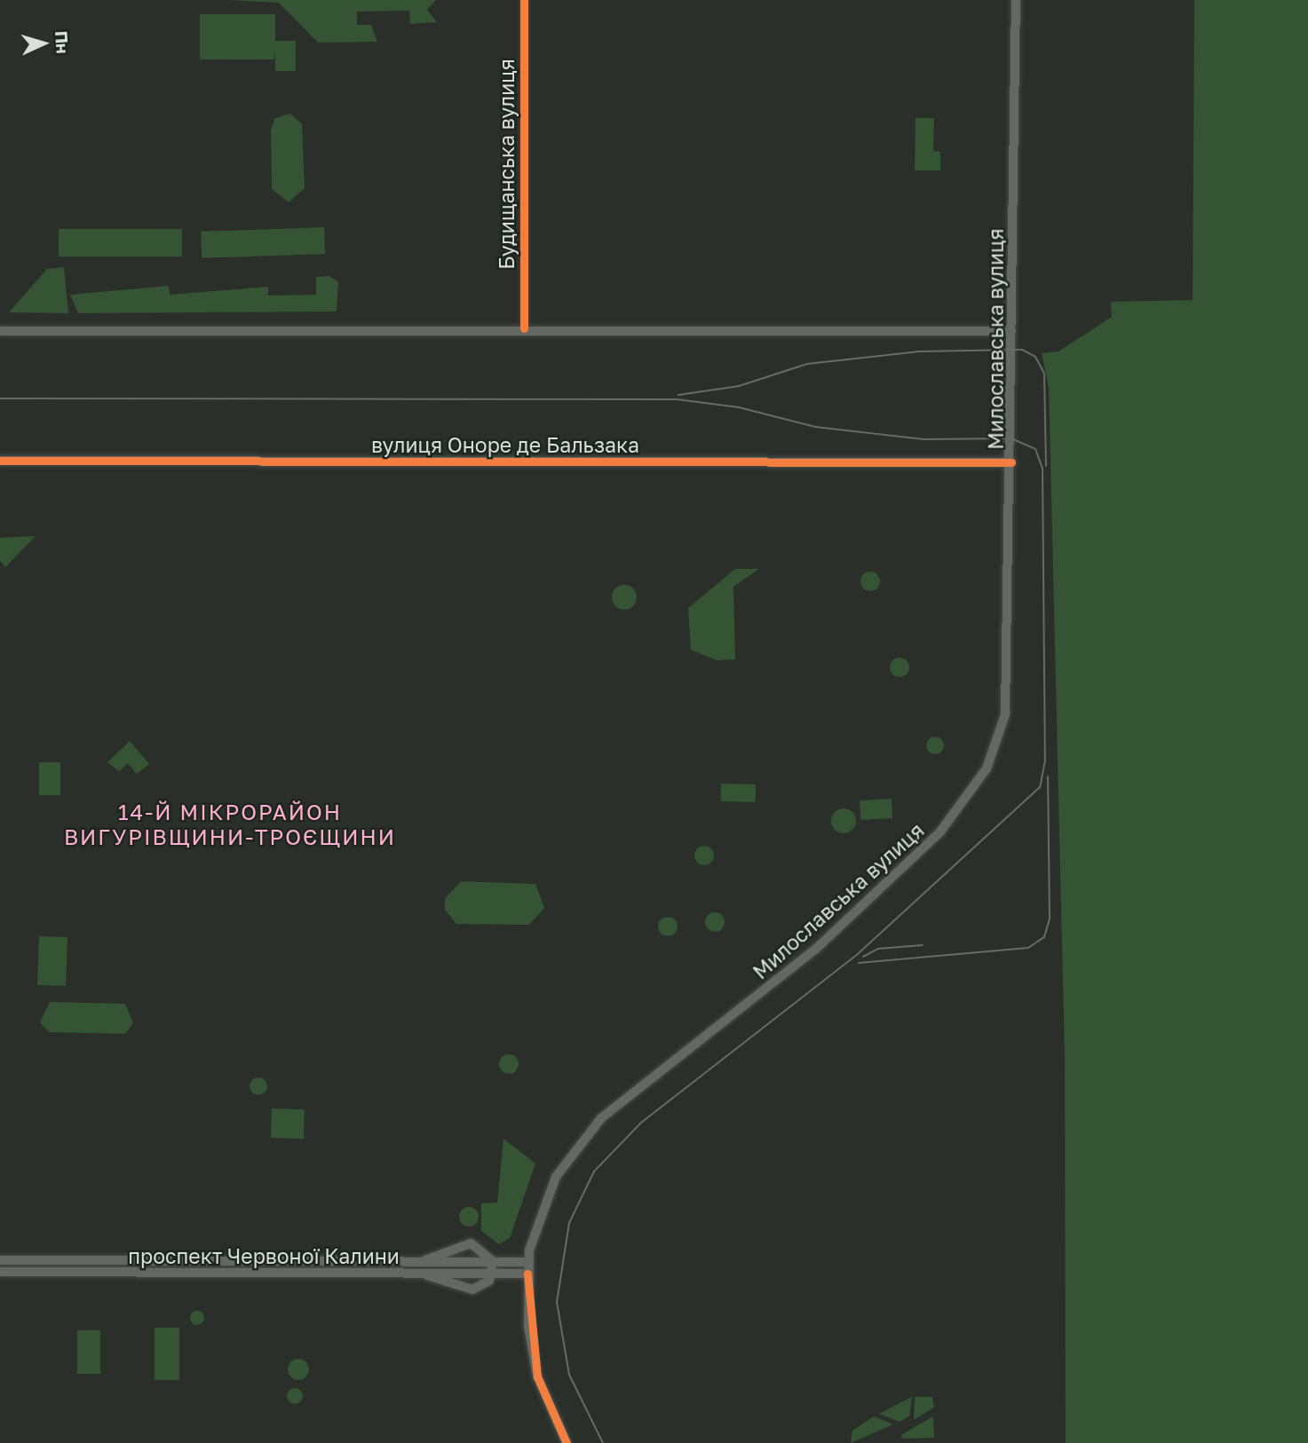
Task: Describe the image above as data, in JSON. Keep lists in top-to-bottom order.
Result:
{
  "streets": {
    "main road": ["Милославська вулиця", "вулиця Оноре де Бальзака", "проспект Червоної Калини"],
    "street": ["Будищанська вулиця"]
  },
  "crossings": [
    ["Милославська вулиця", "вулиця Оноре де Бальзака"],
    ["Милославська вулиця", "проспект Червоної Калини"]
  ],
  "districts": ["14-Й МІКРОРАЙОН ВИГУРІВЩИНИ-ТРОЄЩИНИ"],
  "north": "right"
}
